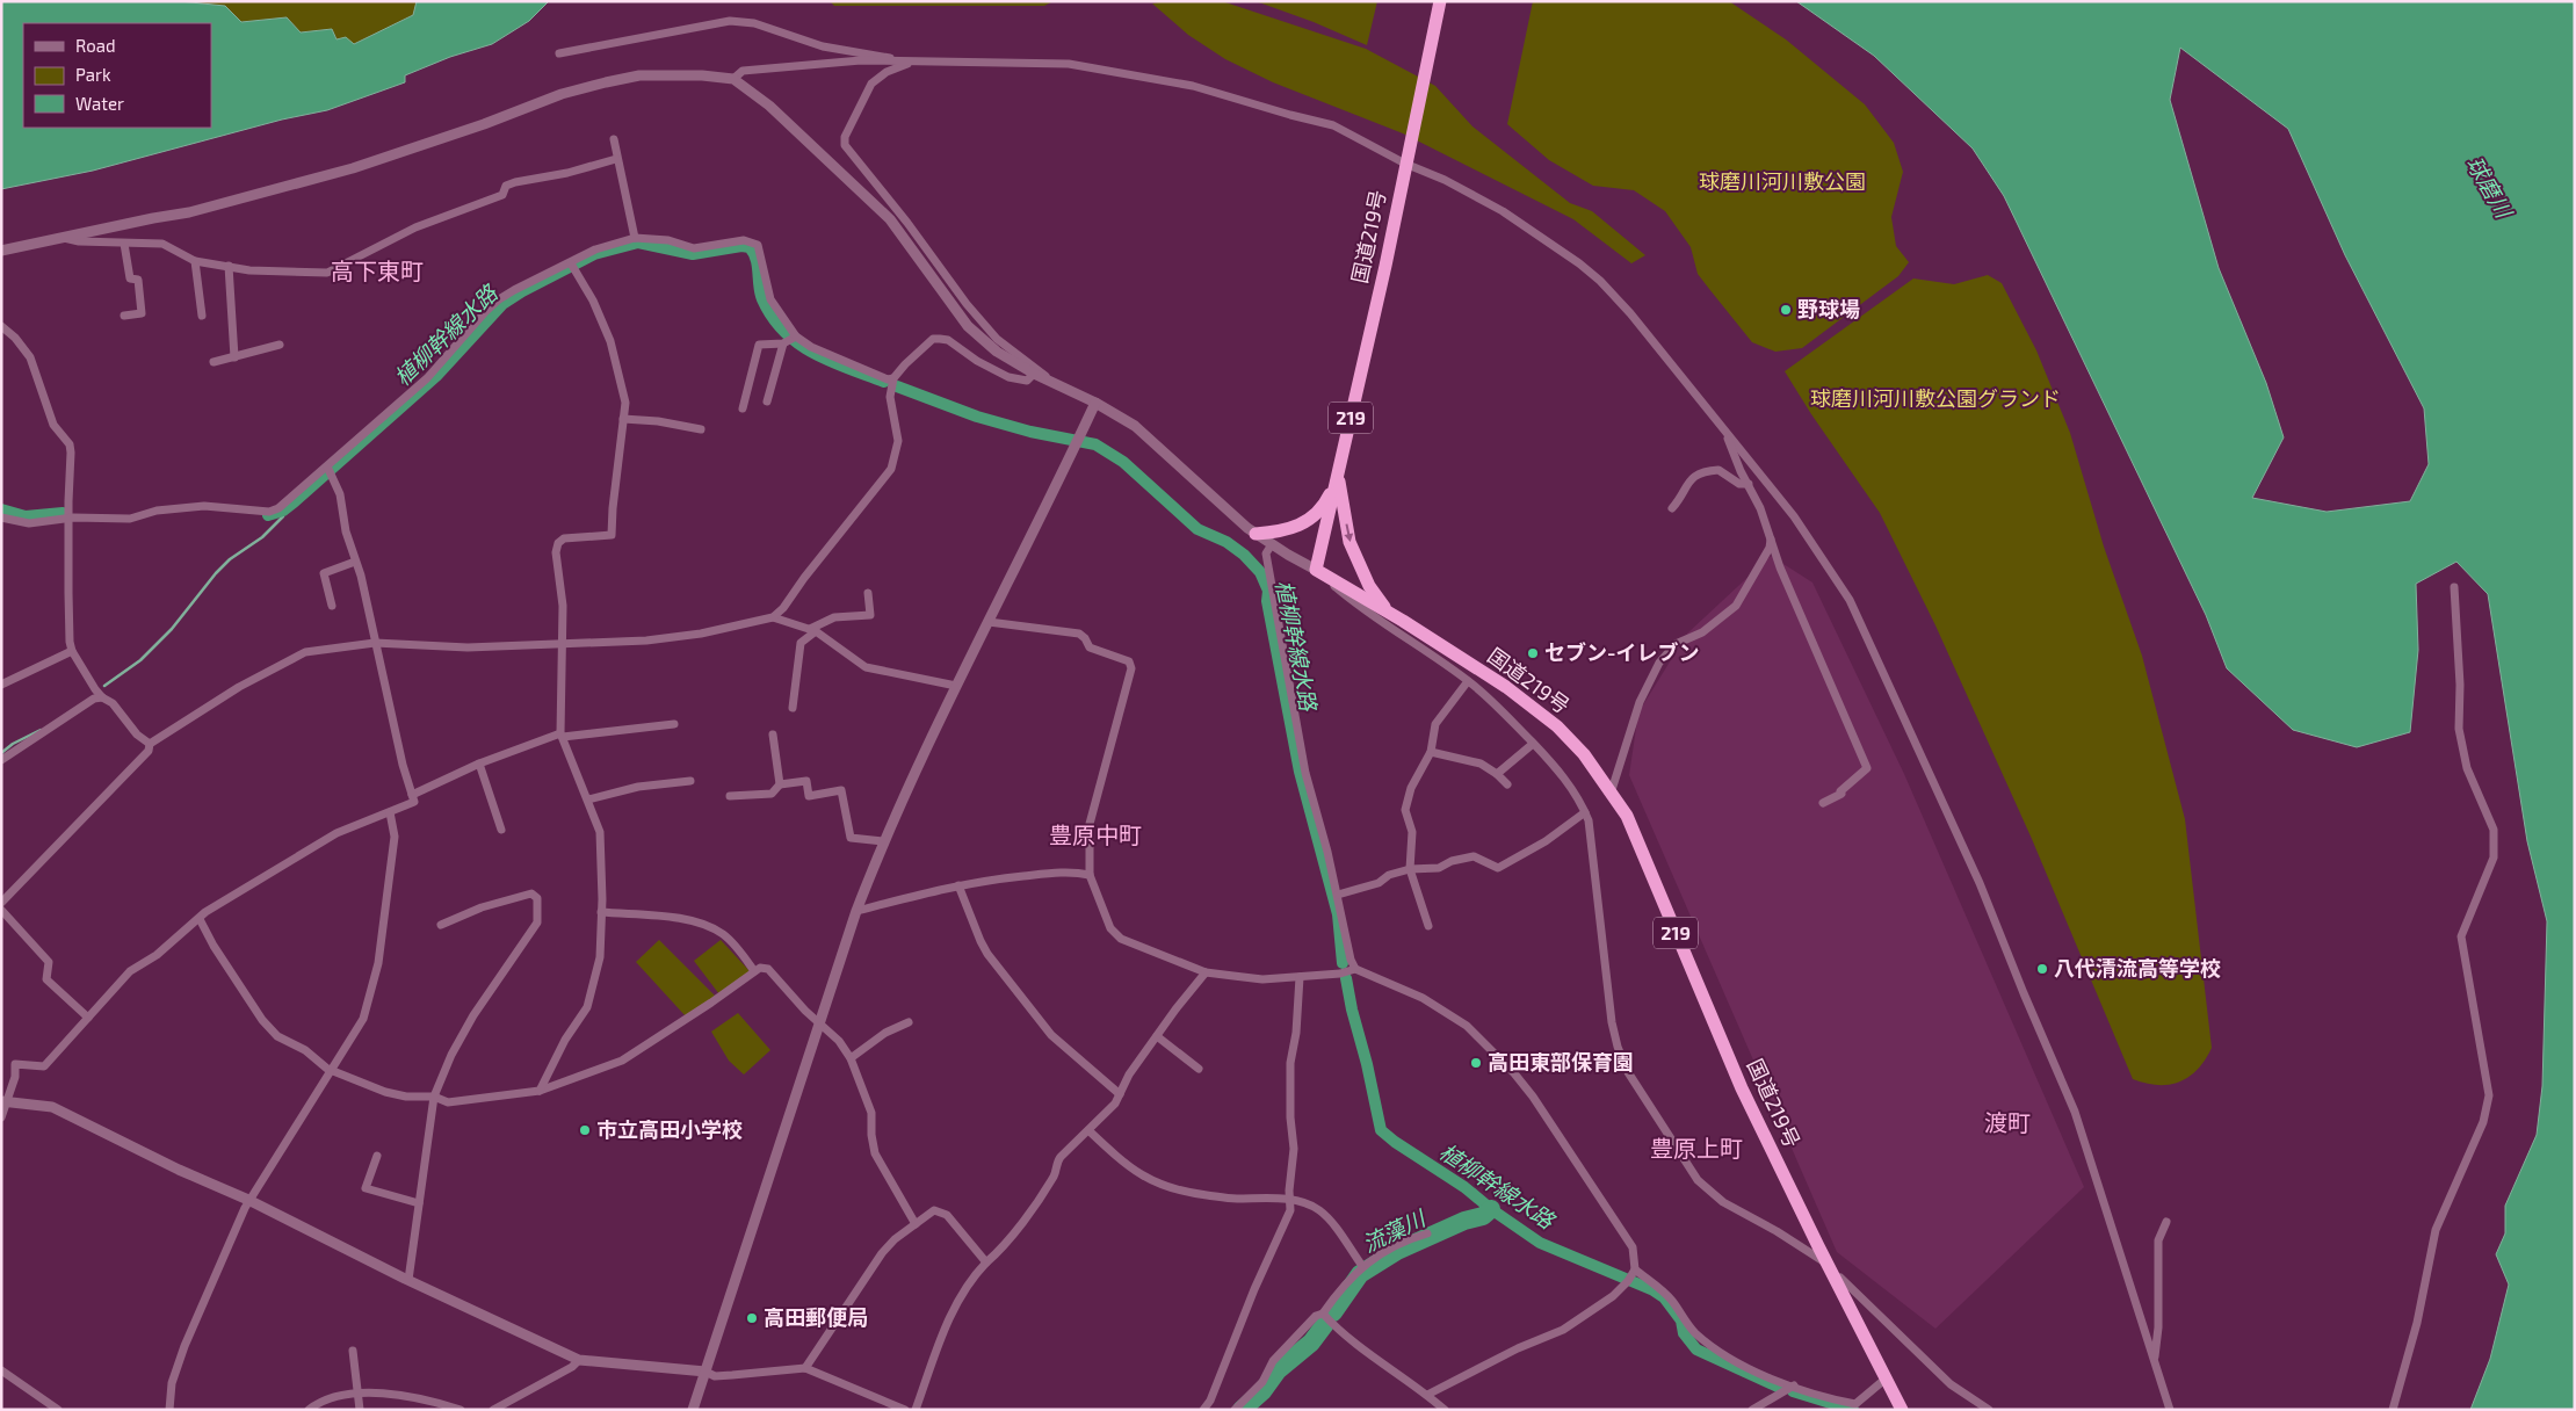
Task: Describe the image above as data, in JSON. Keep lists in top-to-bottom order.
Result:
{
  "streets": {
    "highway": ["国道219号", "219"]
  },
  "districts": [
    "高下東町",
    "豊原中町",
    "渡町",
    "豊原上町"
  ],
  "water": ["球磨川", "植柳幹線水路", "流藻川"],
  "parks": ["球磨川河川敷公園", "球磨川河川敷公園グランド"],
  "places": [
    "野球場",
    "セブン-イレブン",
    "八代清流高等学校",
    "高田東部保育園",
    "市立高田小学校",
    "高田郵便局"
  ],
  "legend": ["Road", "Park", "Water"]
}
